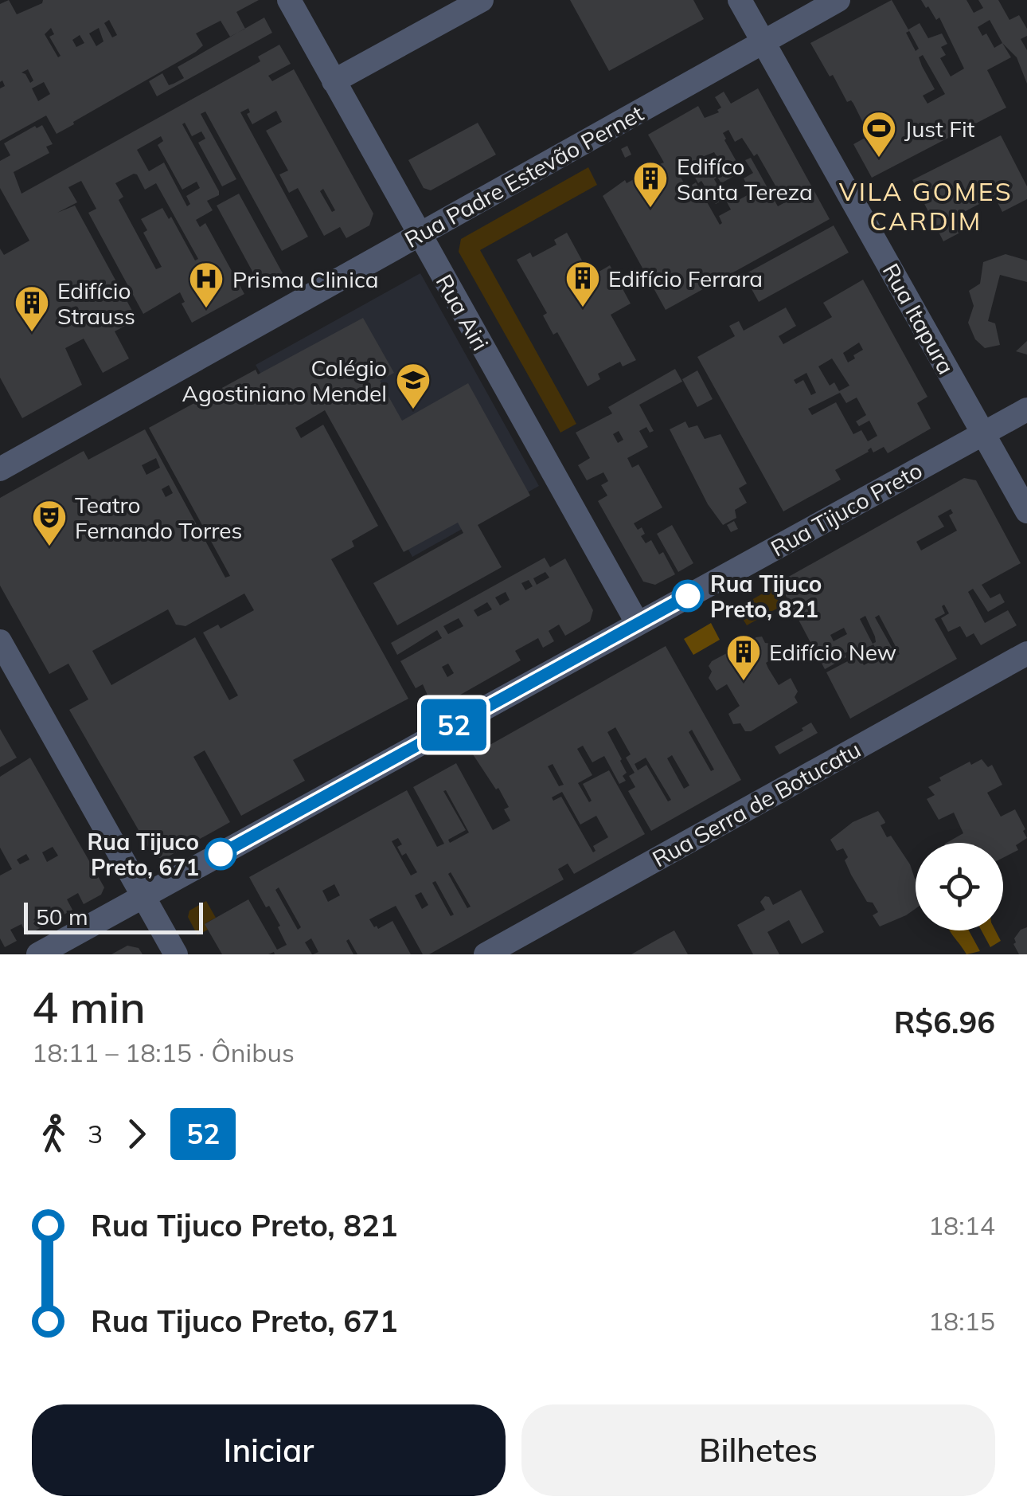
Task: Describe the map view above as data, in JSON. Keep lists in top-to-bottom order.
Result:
{
  "streets": {
    "street": [
      "Rua Padre Estevão Pernet",
      "Rua Airi",
      "Rua Itapura",
      "Rua Tijuco Preto",
      "Rua Serra de Botucatu"
    ]
  },
  "crossings": [
    ["Rua Padre Estevão Pernet", "Rua Airi"],
    ["Rua Padre Estevão Pernet", "Rua Itapura"],
    ["Rua Airi", "Rua Tijuco Preto"],
    ["Rua Itapura", "Rua Tijuco Preto"]
  ],
  "districts": ["VILA GOMES CARDIM"],
  "places": {
    "sports": ["Just Fit"],
    "building": [
      "Edifíco Santa Tereza",
      "Edifício Ferrara",
      "Edifício Strauss",
      "Edifício New"
    ],
    "hospital": ["Prisma Clinica"],
    "school or university": ["Colégio Agostiniano Mendel"],
    "theatre": ["Teatro Fernando Torres"],
    "other": ["Rua Tijuco Preto, 821", "Rua Tijuco Preto, 671"]
  },
  "lines": ["bus line 52"],
  "scale_bar": "50 m",
  "page": {
    "on_map": "52",
    "scale": "50 m",
    "heading": ["4 min", "18:11 – 18:15 · Ônibus", "R$6.96"],
    "legs": ["3", "52"],
    "list": [
      {
        "name": "Rua Tijuco Preto, 821",
        "value": "18:14"
      },
      {
        "name": "Rua Tijuco Preto, 671",
        "value": "18:15"
      }
    ],
    "buttons": ["Iniciar", "Bilhetes"]
  }
}
